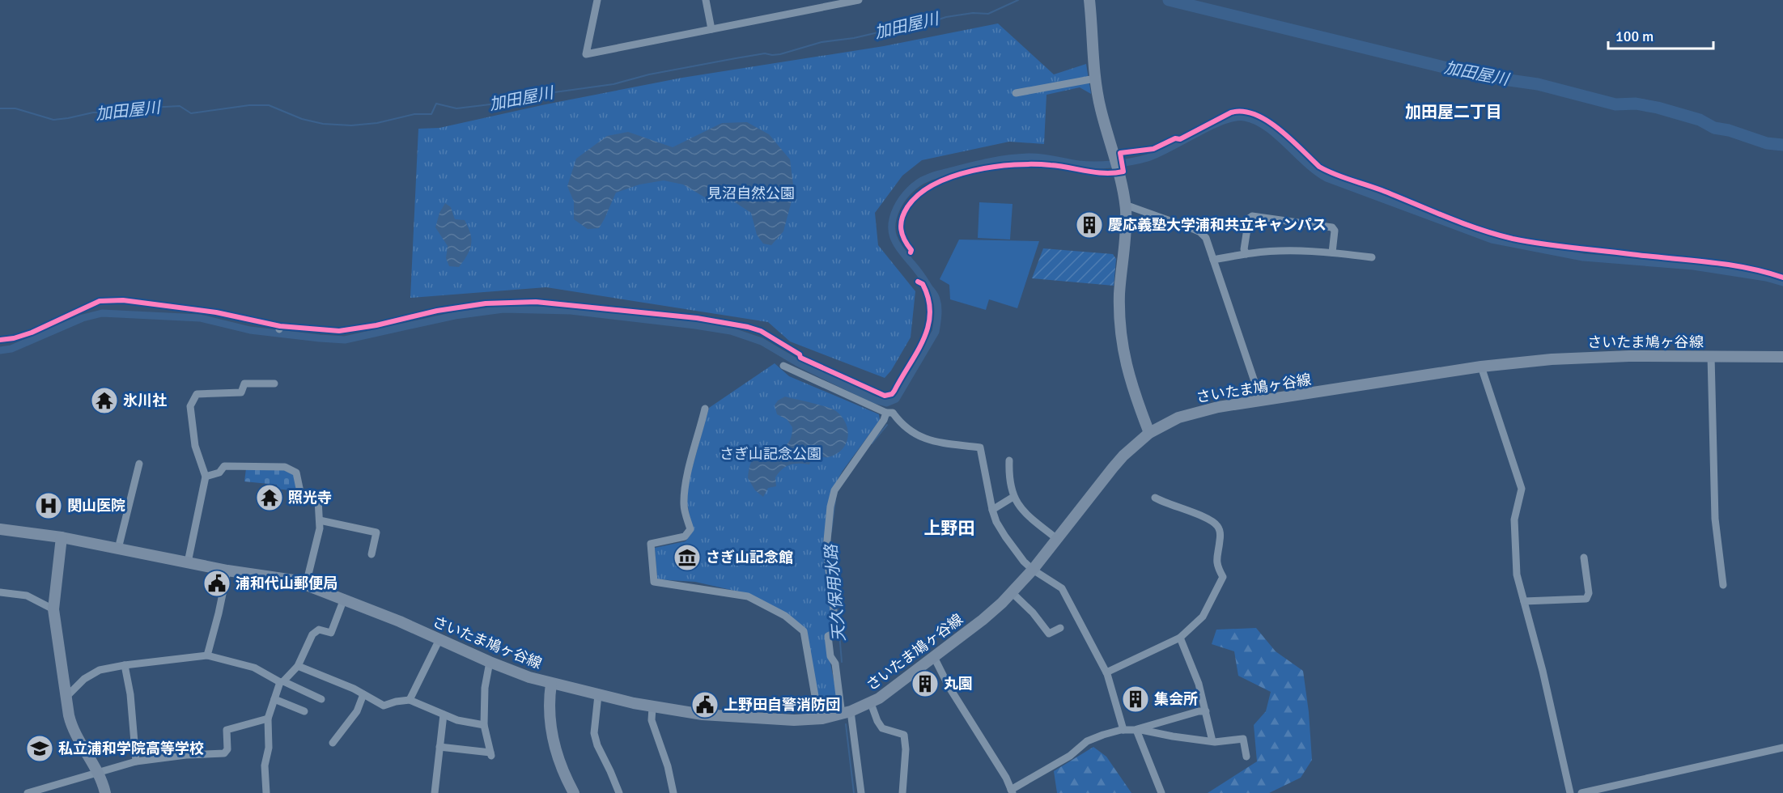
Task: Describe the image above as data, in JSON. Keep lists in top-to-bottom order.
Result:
{
  "streets": {
    "main road": ["さいたま鳩ヶ谷線"]
  },
  "districts": ["加田屋二丁目", "上野田"],
  "water": ["加田屋川", "天久保用水路"],
  "parks": ["見沼自然公園", "さぎ山記念公園"],
  "places": {
    "building": ["慶応義塾大学浦和共立キャンパス", "丸園", "集会所"],
    "temple": ["氷川社", "照光寺"],
    "hospital": ["関山医院"],
    "museum": ["さぎ山記念館"],
    "public building": ["浦和代山郵便局", "上野田自警消防団"],
    "school or university": ["私立浦和学院高等学校"]
  },
  "scale_bar": "100 m"
}
